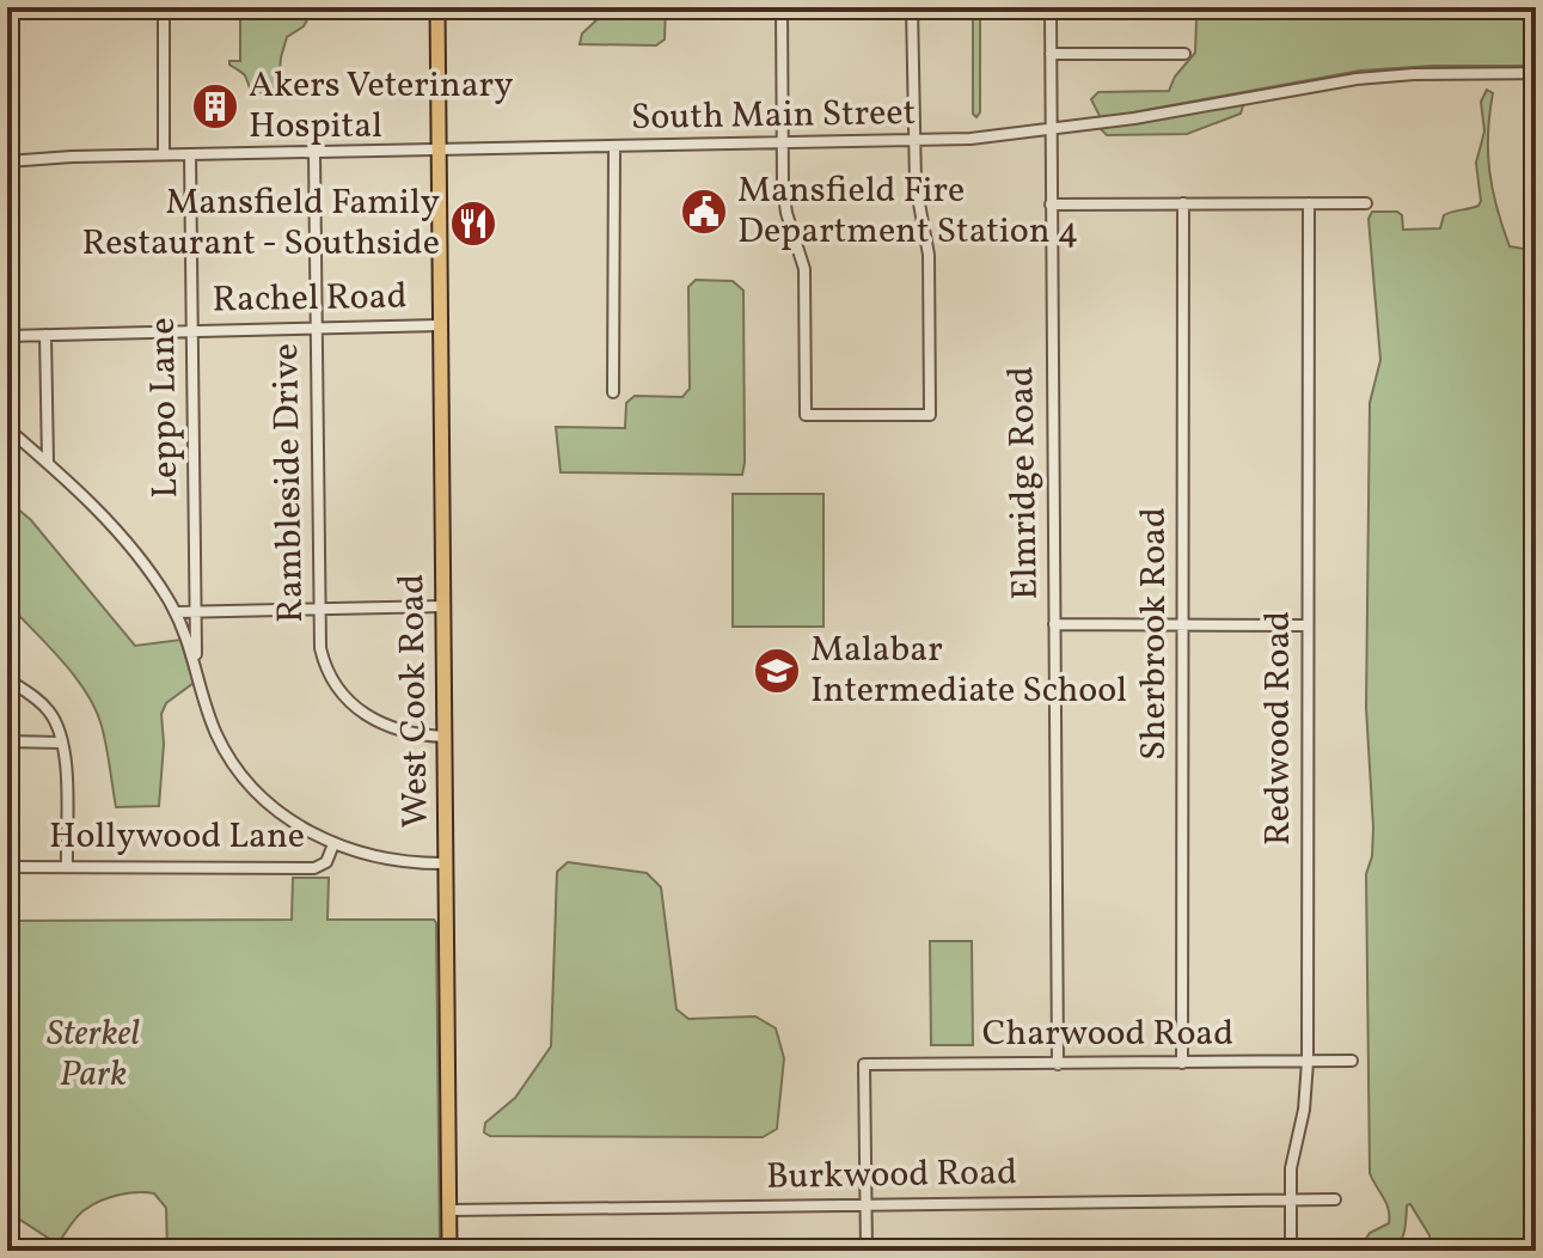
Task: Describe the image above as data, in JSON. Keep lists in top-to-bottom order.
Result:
{
  "streets": {
    "main road": ["West Cook Road"],
    "street": [
      "South Main Street",
      "Rachel Road",
      "Leppo Lane",
      "Rambleside Drive",
      "Elmridge Road",
      "Sherbrook Road",
      "Redwood Road",
      "Hollywood Lane",
      "Charwood Road",
      "Burkwood Road"
    ]
  },
  "crossings": [
    ["South Main Street", "Leppo Lane"],
    ["South Main Street", "Rambleside Drive"],
    ["South Main Street", "Elmridge Road"],
    ["South Main Street", "West Cook Road"],
    ["Rachel Road", "Leppo Lane"],
    ["Rachel Road", "Rambleside Drive"],
    ["Rachel Road", "West Cook Road"],
    ["Rambleside Drive", "West Cook Road"],
    ["Elmridge Road", "Charwood Road"],
    ["Sherbrook Road", "Charwood Road"],
    ["West Cook Road", "Burkwood Road"],
    ["Redwood Road", "Charwood Road"],
    ["Redwood Road", "Burkwood Road"],
    ["Charwood Road", "Burkwood Road"]
  ],
  "parks": ["Sterkel Park"],
  "places": {
    "building": ["Akers Veterinary Hospital"],
    "public building": ["Mansfield Fire Department Station 4"],
    "restaurant": ["Mansfield Family Restaurant - Southside"],
    "school or university": ["Malabar Intermediate School"]
  }
}
